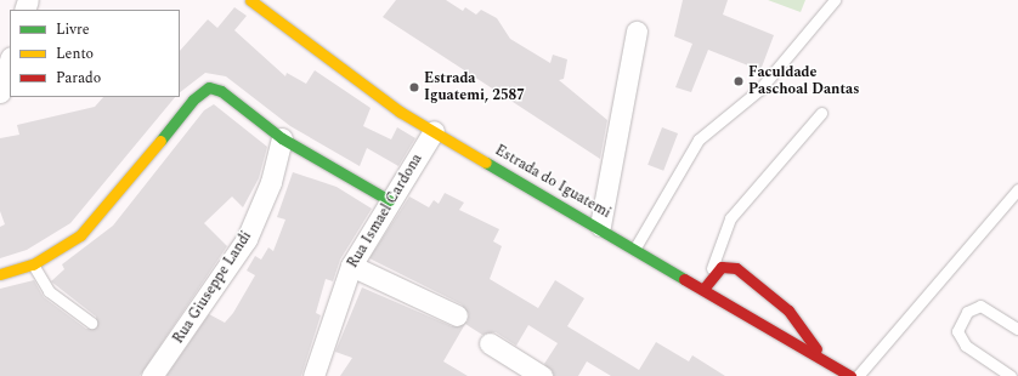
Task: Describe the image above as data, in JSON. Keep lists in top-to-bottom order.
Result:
{
  "streets": {
    "main road": ["Estrada do Iguatemi"],
    "street": ["Rua Ismael Cardona", "Rua Giuseppe Landi"]
  },
  "crossings": [
    ["Estrada do Iguatemi", "Rua Ismael Cardona"]
  ],
  "places": ["Faculdade Paschoal Dantas", "Estrada Iguatemi, 2587"],
  "legend": ["Livre", "Lento", "Parado"]
}
